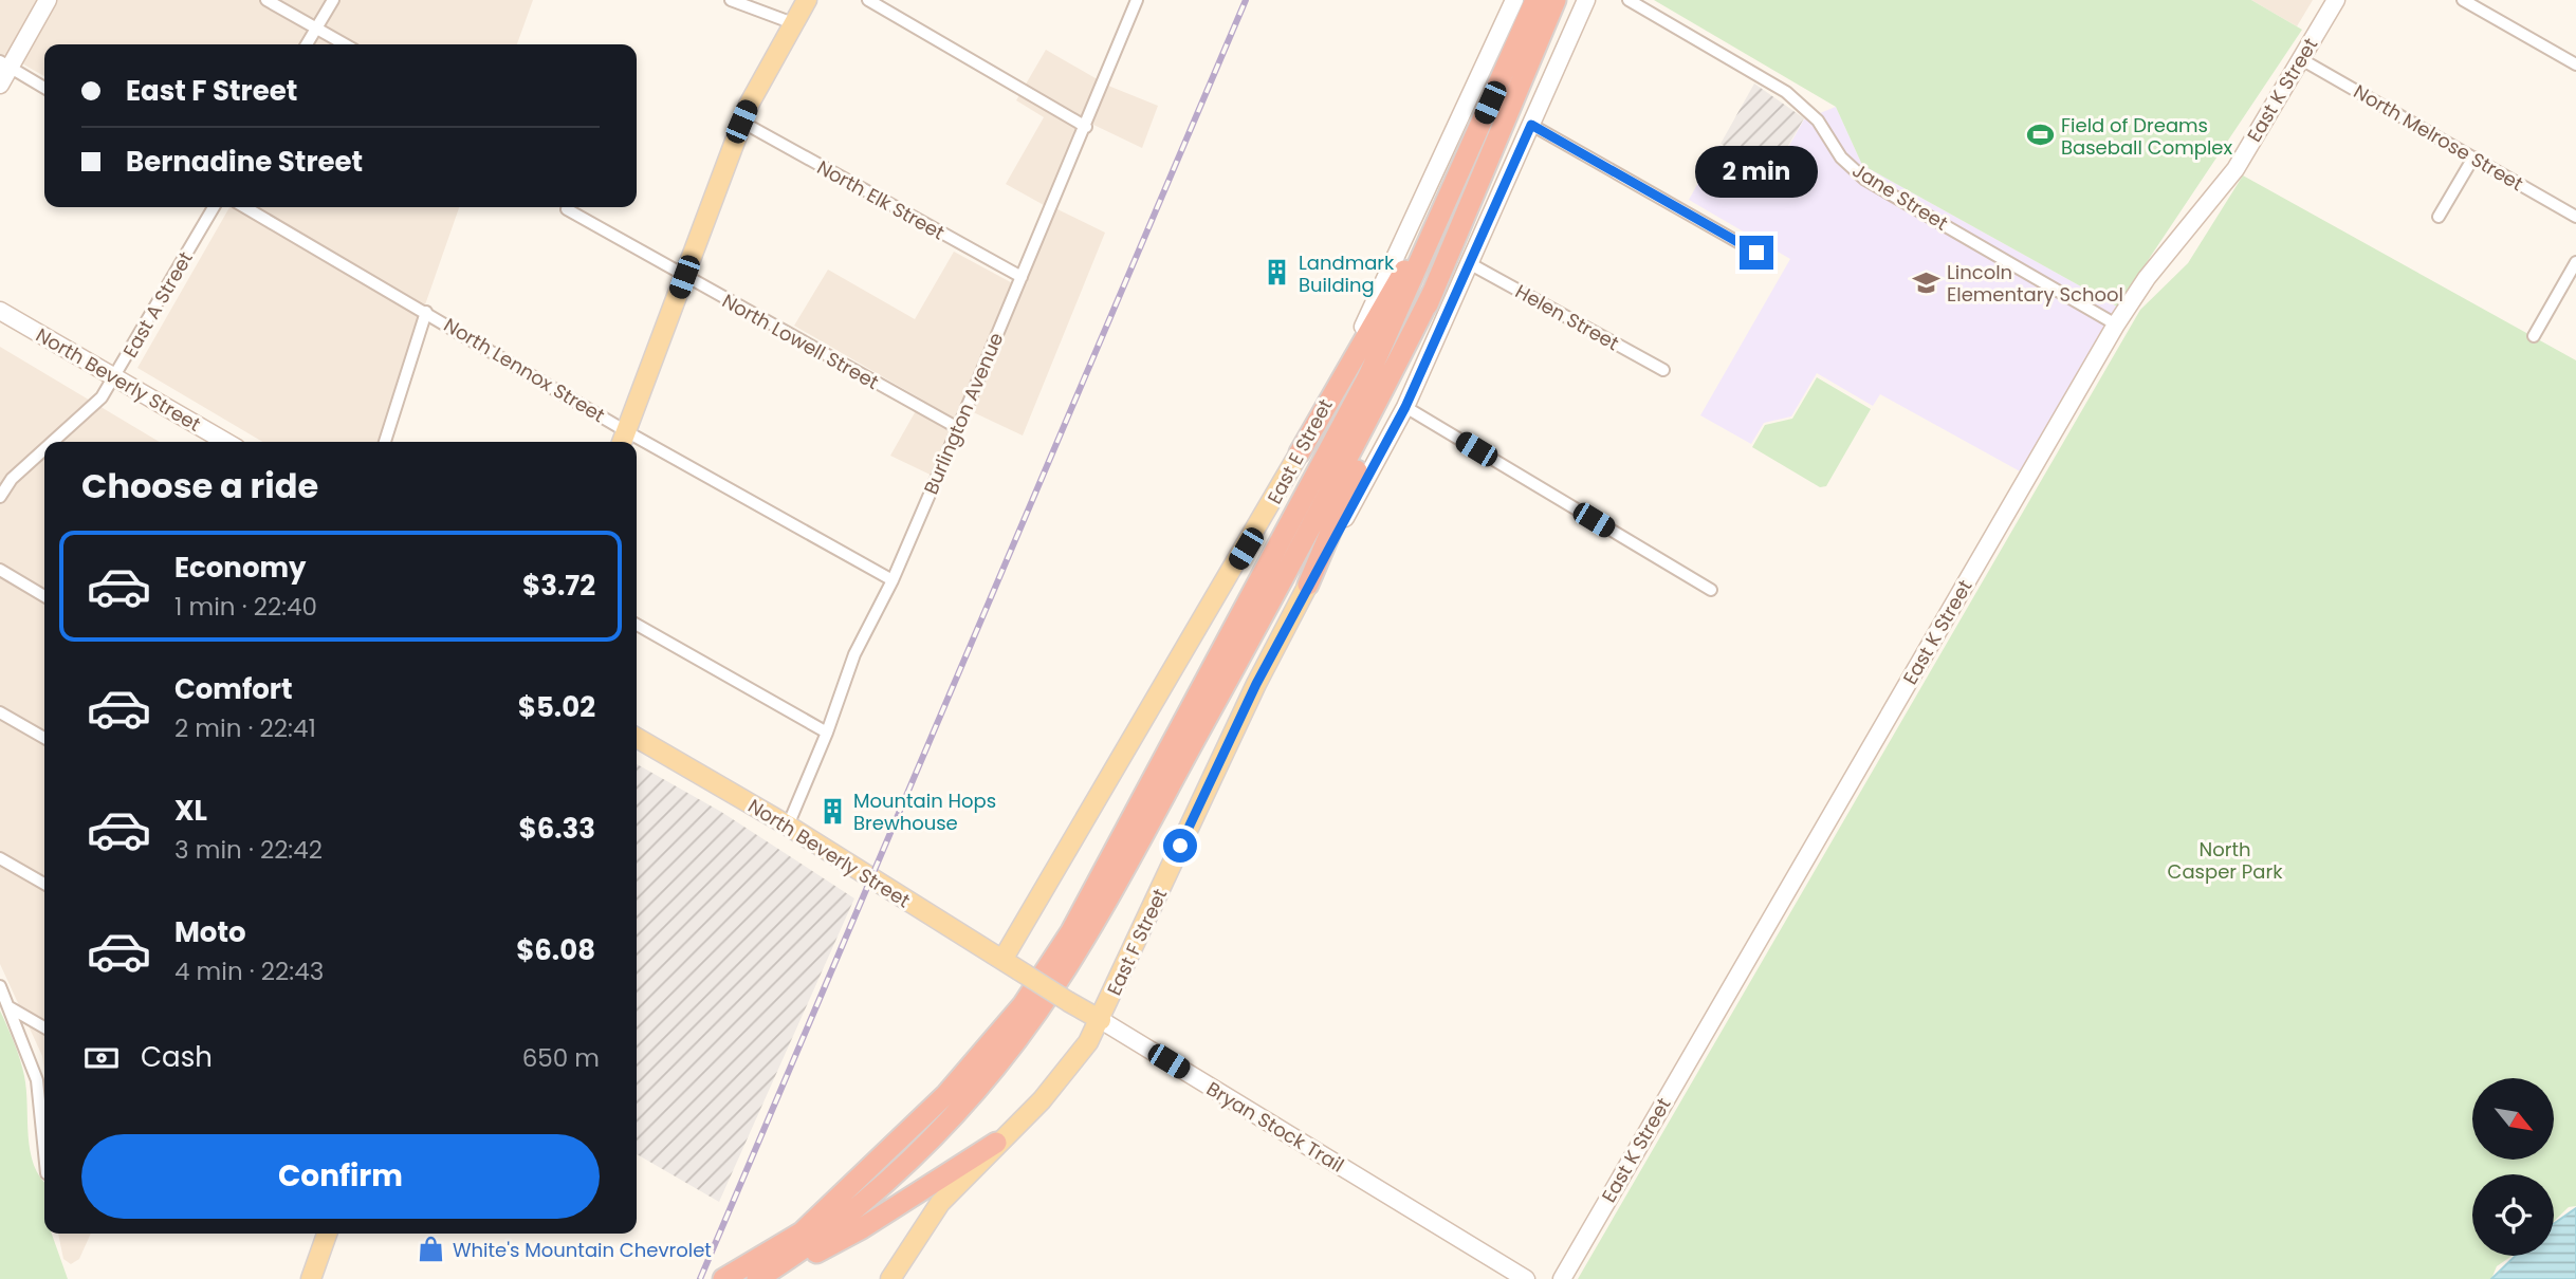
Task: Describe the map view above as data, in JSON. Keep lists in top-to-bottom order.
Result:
{
  "streets": {
    "main road": [
      "East K Street",
      "North Beverly Street",
      "East E Street",
      "East F Street",
      "Bryan Stock Trail"
    ],
    "street": [
      "North Melrose Street",
      "Jane Street",
      "North Elk Street",
      "East A Street",
      "Helen Street",
      "North Lowell Street",
      "North Lennox Street",
      "Burlington Avenue"
    ]
  },
  "crossings": [
    ["East K Street", "North Melrose Street"],
    ["East K Street", "Jane Street"],
    ["North Elk Street", "Burlington Avenue"],
    ["East A Street", "North Beverly Street"],
    ["Helen Street", "East F Street"],
    ["North Lowell Street", "Burlington Avenue"],
    ["North Lennox Street", "Burlington Avenue"],
    ["North Beverly Street", "Burlington Avenue"],
    ["North Beverly Street", "East E Street"],
    ["North Beverly Street", "Bryan Stock Trail"],
    ["East F Street", "Bryan Stock Trail"]
  ],
  "parks": ["North Casper Park"],
  "places": {
    "sports": ["Field of Dreams Baseball Complex"],
    "building": ["Landmark Building", "Mountain Hops Brewhouse"],
    "school or university": ["Lincoln Elementary School"],
    "shop": ["White's Mountain Chevrolet"]
  },
  "north": "bottom right",
  "page": {
    "banner": ["East F Street", "Bernadine Street"],
    "bubble": "2 min",
    "heading": "Choose a ride",
    "list": [
      {
        "name": "Economy",
        "note": "1 min · 22:40",
        "value": "$3.72"
      },
      {
        "name": "Comfort",
        "note": "2 min · 22:41",
        "value": "$5.02"
      },
      {
        "name": "XL",
        "note": "3 min · 22:42",
        "value": "$6.33"
      },
      {
        "name": "Moto",
        "note": "4 min · 22:43",
        "value": "$6.08"
      }
    ],
    "pay": ["Cash", "650 m"],
    "buttons": "Confirm"
  }
}
